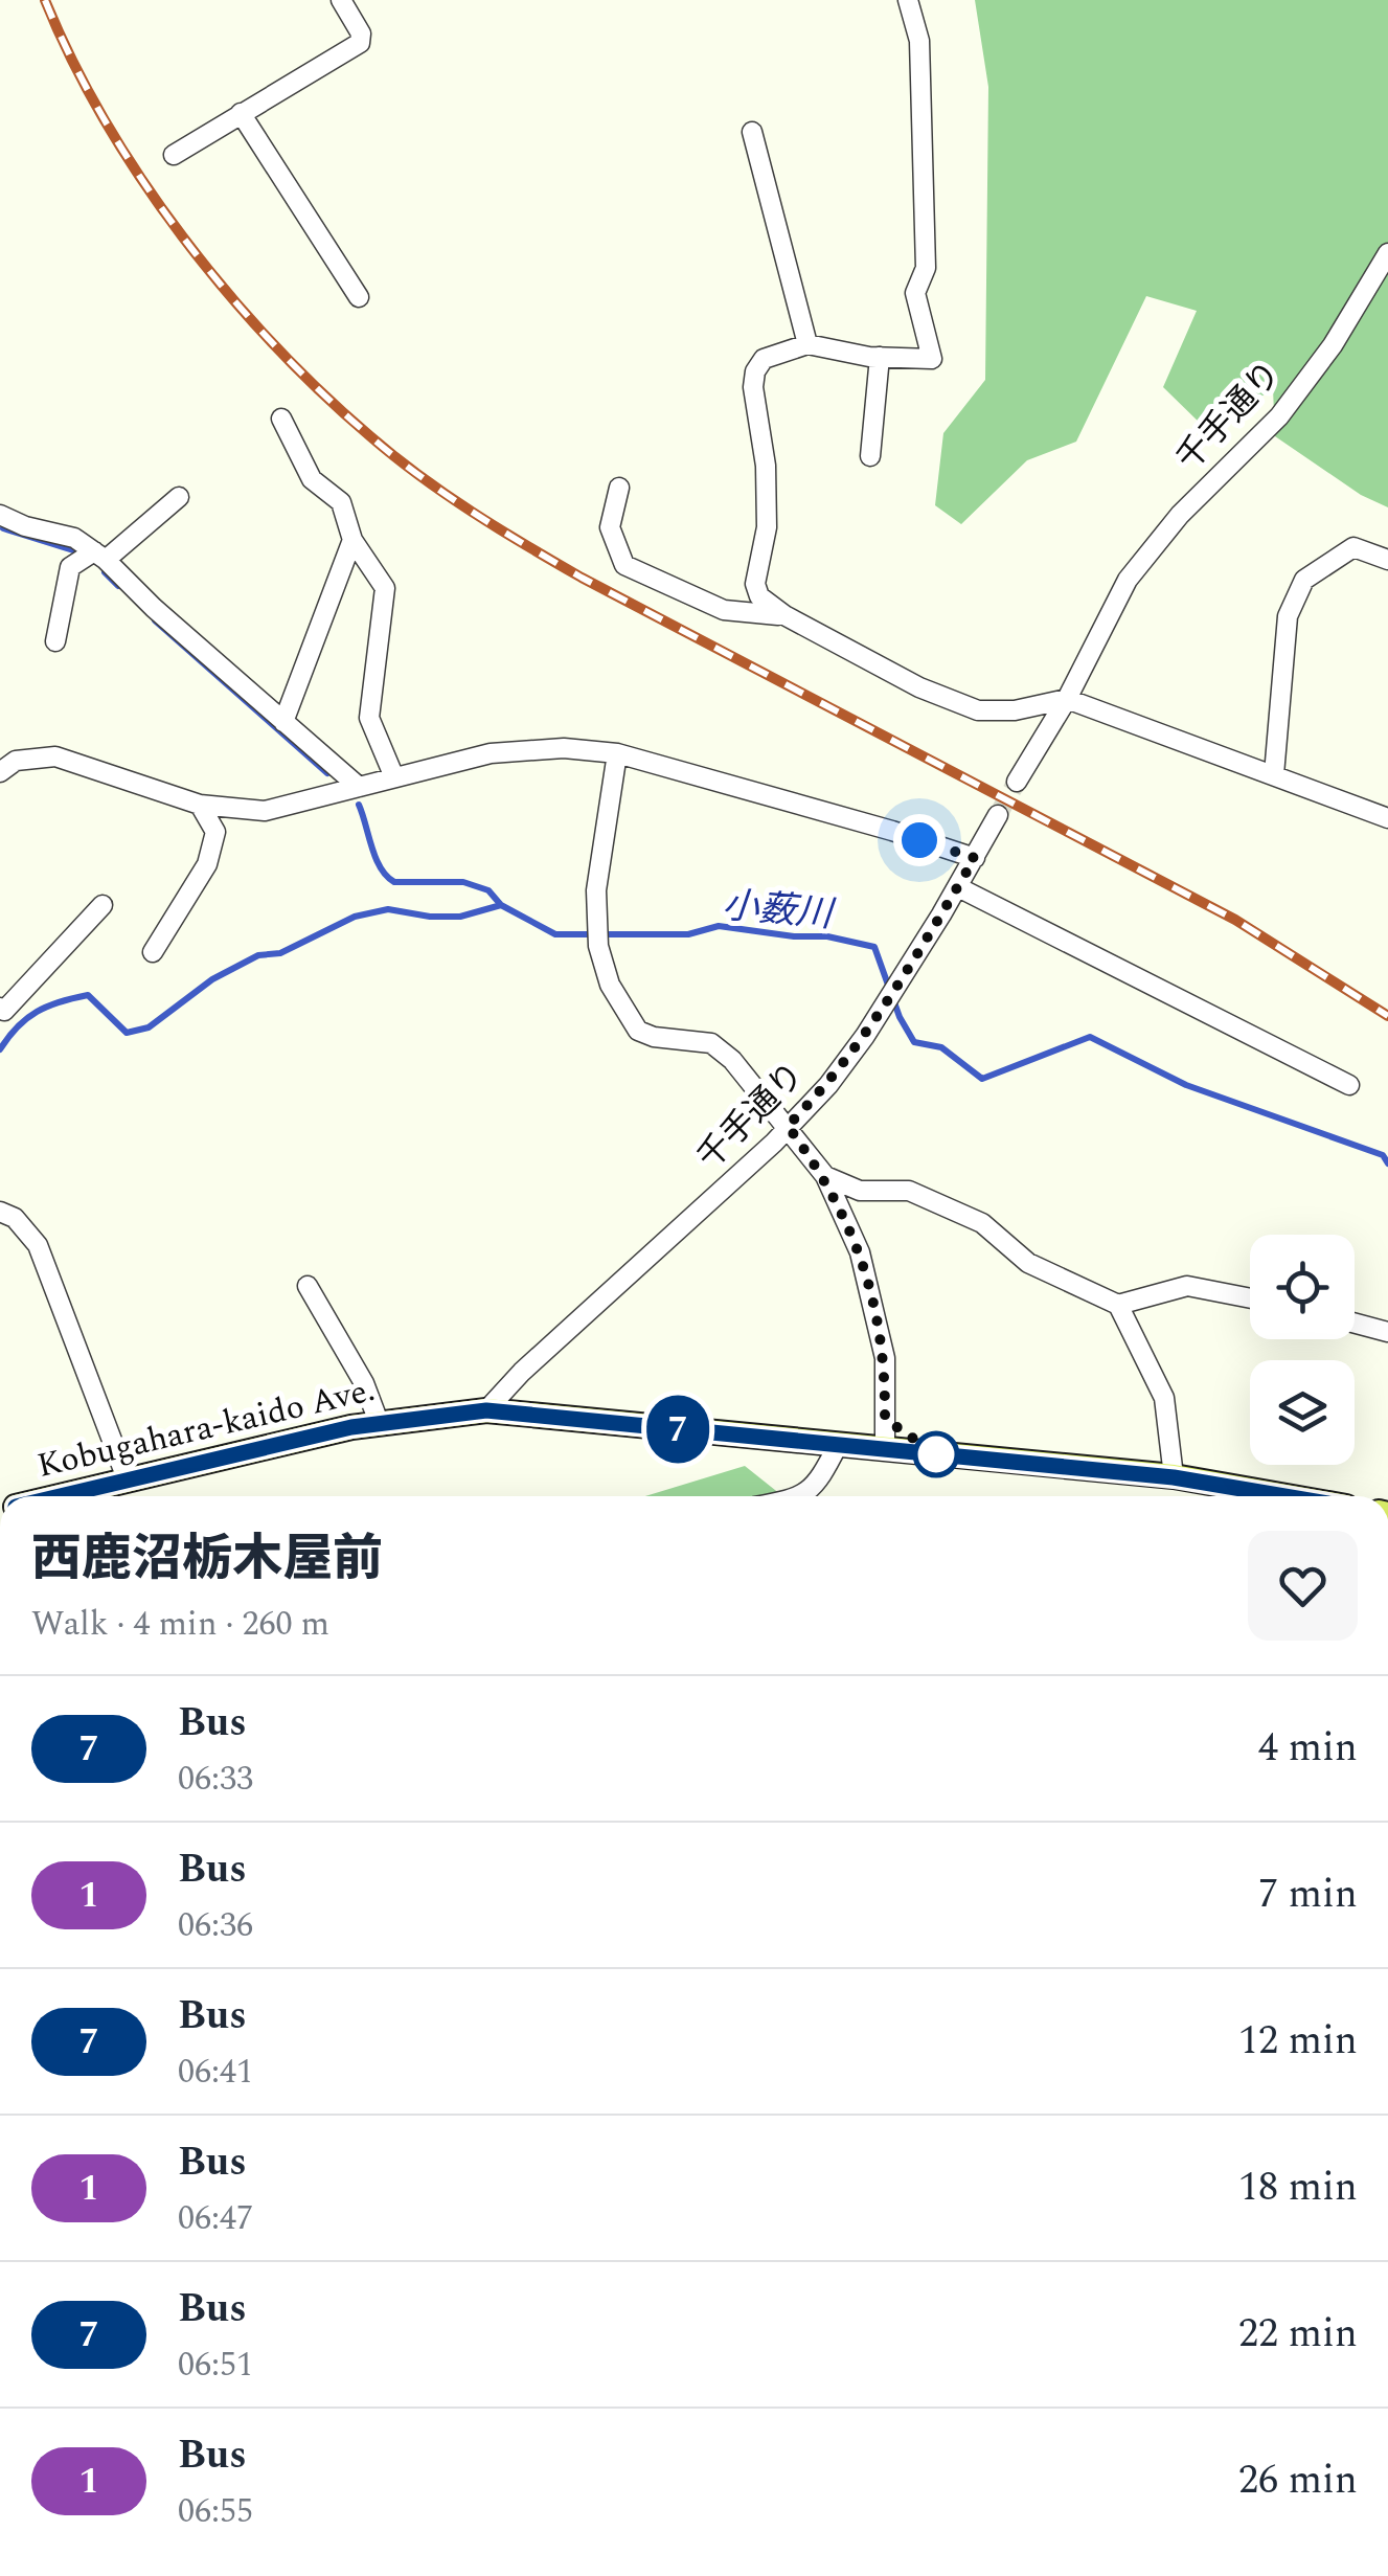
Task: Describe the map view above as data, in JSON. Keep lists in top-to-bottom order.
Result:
{
  "streets": {
    "main road": ["Kobugahara-kaido Ave."],
    "street": ["千手通り"]
  },
  "crossings": [
    ["千手通り", "Kobugahara-kaido Ave."]
  ],
  "water": ["小薮川"],
  "lines": ["bus line 7"],
  "page": {
    "on_map": "7",
    "heading": ["西鹿沼栃木屋前", "Walk · 4 min · 260 m"],
    "list": [
      {
        "mark": "7",
        "name": "Bus",
        "note": "06:33",
        "value": "4 min"
      },
      {
        "mark": "1",
        "name": "Bus",
        "note": "06:36",
        "value": "7 min"
      },
      {
        "mark": "7",
        "name": "Bus",
        "note": "06:41",
        "value": "12 min"
      },
      {
        "mark": "1",
        "name": "Bus",
        "note": "06:47",
        "value": "18 min"
      },
      {
        "mark": "7",
        "name": "Bus",
        "note": "06:51",
        "value": "22 min"
      },
      {
        "mark": "1",
        "name": "Bus",
        "note": "06:55",
        "value": "26 min"
      }
    ]
  }
}
